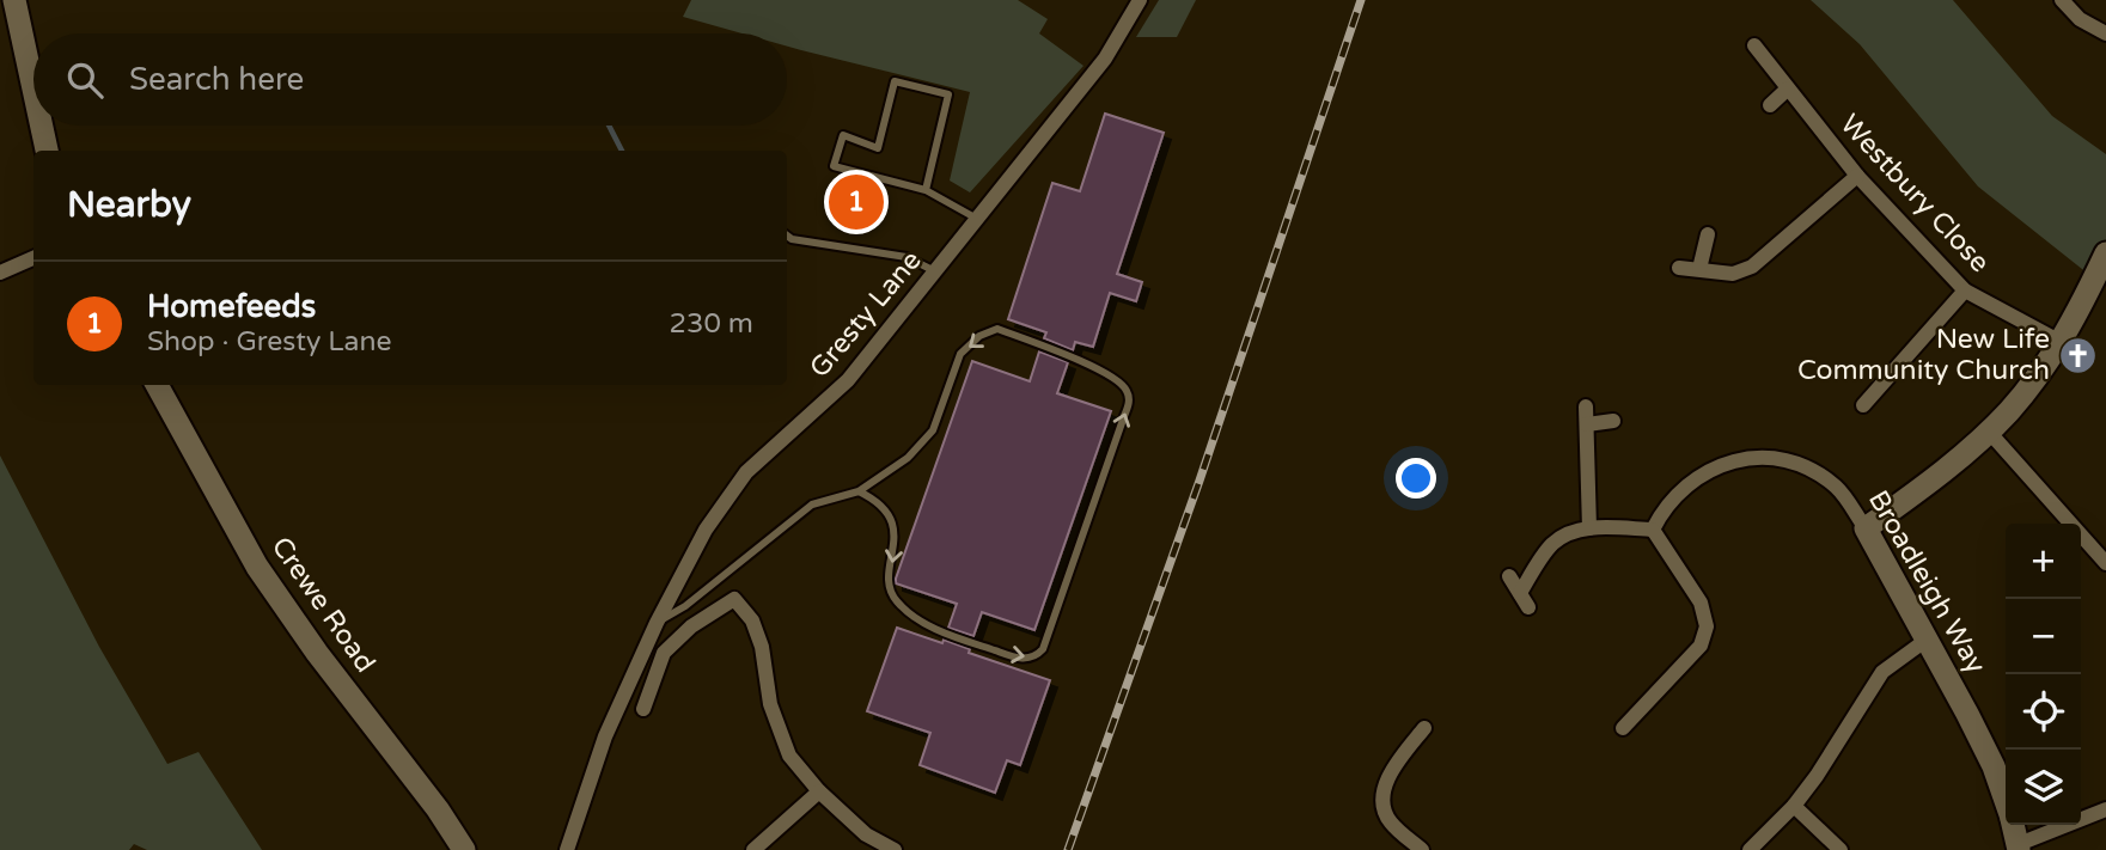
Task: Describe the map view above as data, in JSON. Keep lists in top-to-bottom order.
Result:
{
  "streets": {
    "street": [
      "Westbury Close",
      "Gresty Lane",
      "Broadleigh Way",
      "Crewe Road"
    ]
  },
  "places": {
    "church": ["New Life Community Church"]
  },
  "page": {
    "search": "Search here",
    "heading": "Nearby",
    "pins": "1",
    "list": [
      {
        "mark": "1",
        "name": "Homefeeds",
        "note": "Shop · Gresty Lane",
        "value": "230 m"
      }
    ],
    "map_buttons": ["+", "−"]
  }
}
